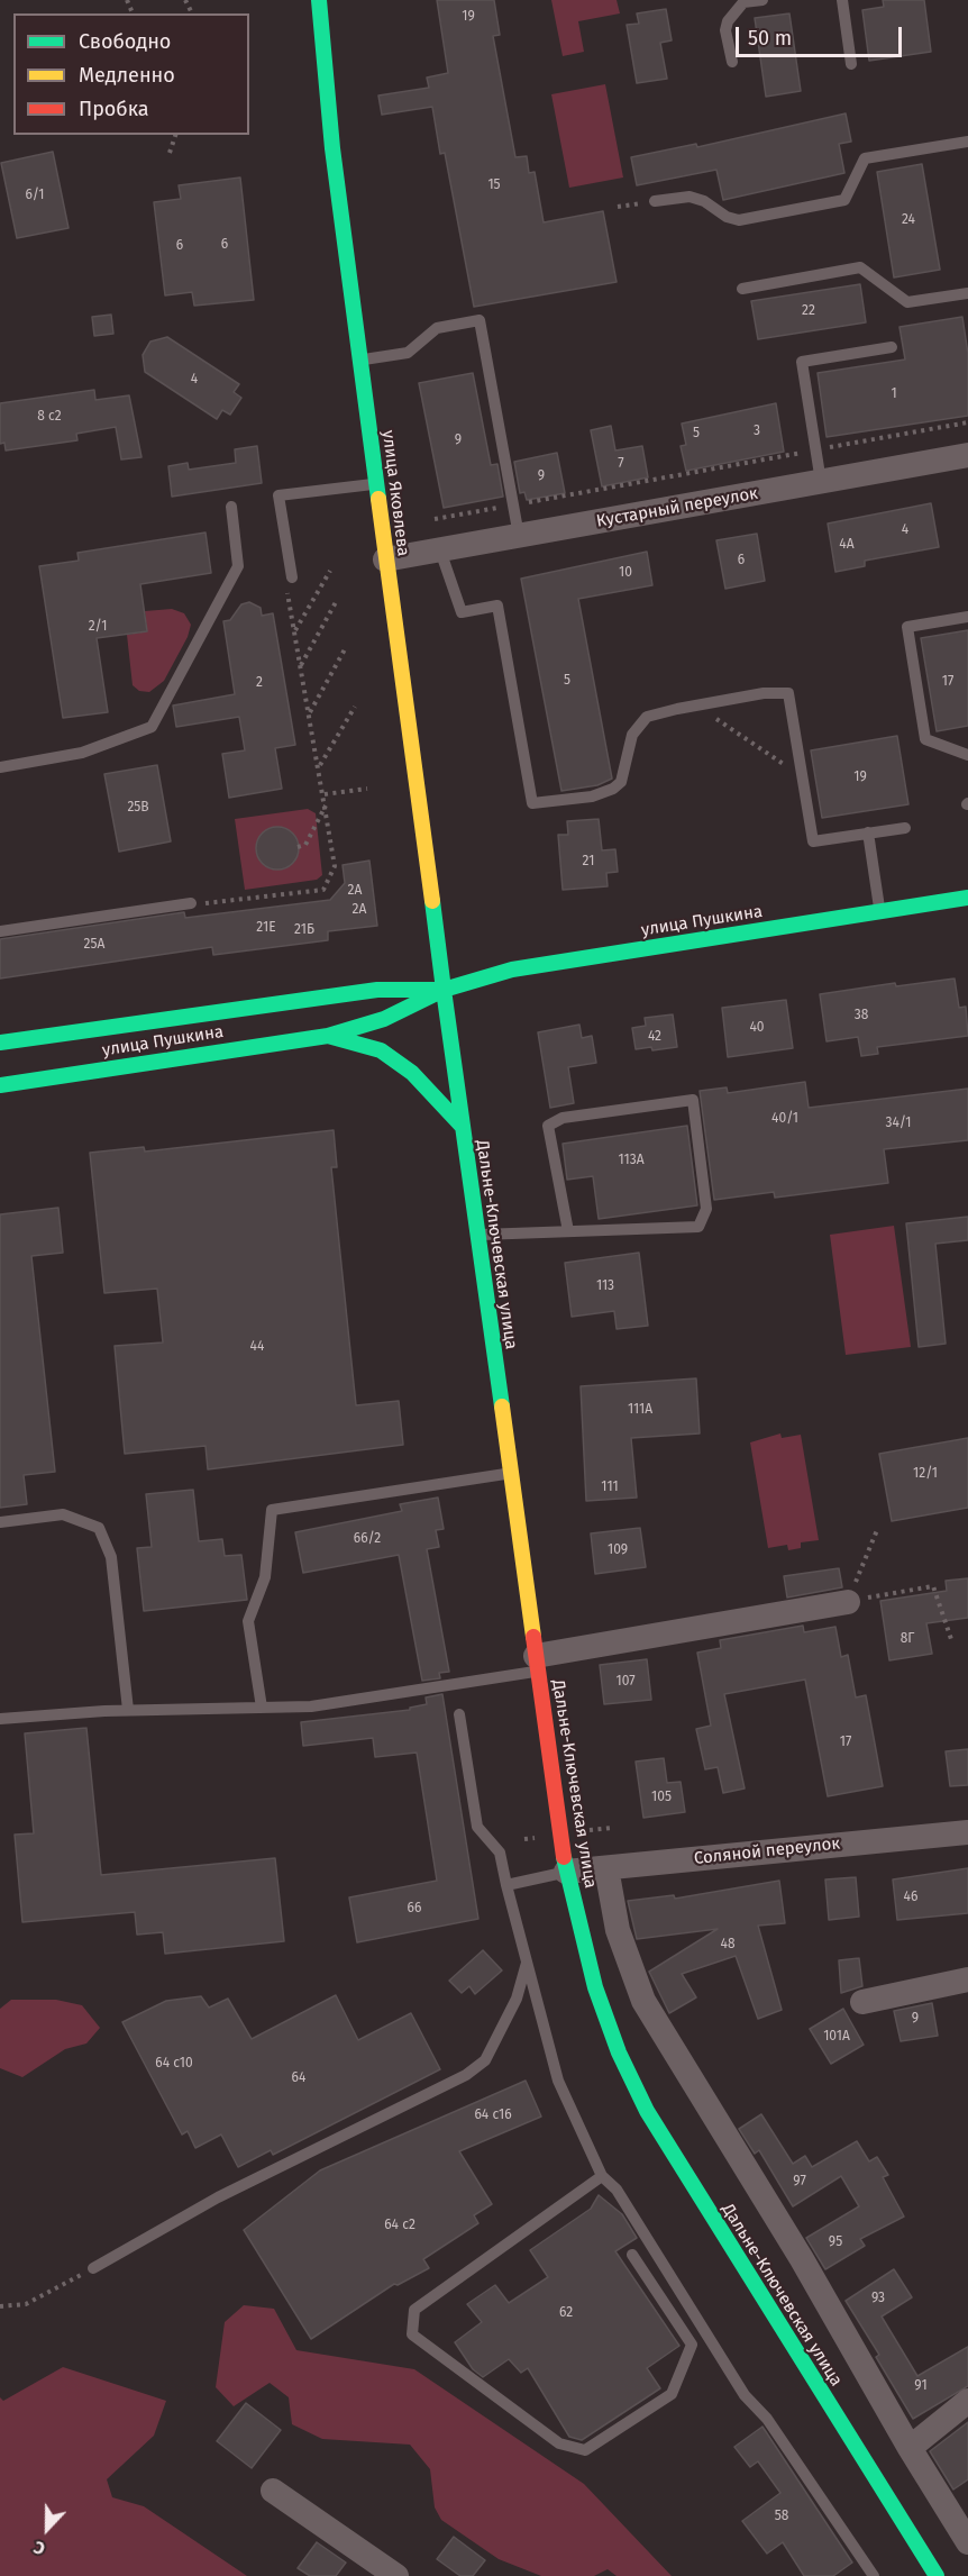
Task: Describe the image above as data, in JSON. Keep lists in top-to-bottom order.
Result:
{
  "streets": {
    "main road": ["улица Яковлева", "улица Пушкина", "Дальне-Ключевская улица"],
    "street": ["Кустарный переулок", "Соляной переулок"]
  },
  "crossings": [
    ["улица Яковлева", "Кустарный переулок"],
    ["улица Яковлева", "улица Пушкина"],
    ["улица Яковлева", "Дальне-Ключевская улица"],
    ["улица Пушкина", "Дальне-Ключевская улица"],
    ["Дальне-Ключевская улица", "Соляной переулок"]
  ],
  "house_numbers": [
    "19",
    "15",
    "6/1",
    "24",
    "6",
    "6",
    "22",
    "4",
    "1",
    "8 с2",
    "3",
    "5",
    "9",
    "7",
    "9",
    "4",
    "4А",
    "6",
    "10",
    "2/1",
    "5",
    "17",
    "2",
    "19",
    "25В",
    "21",
    "2А",
    "2А",
    "21Е",
    "21Б",
    "25А",
    "38",
    "40",
    "42",
    "40/1",
    "34/1",
    "113А",
    "113",
    "44",
    "111А",
    "12/1",
    "111",
    "66/2",
    "109",
    "8Г",
    "107",
    "17",
    "105",
    "46",
    "66",
    "48",
    "9",
    "101А",
    "64 с10",
    "64",
    "64 с16",
    "97",
    "64 с2",
    "95",
    "93",
    "62",
    "91",
    "58"
  ],
  "legend": ["Свободно", "Медленно", "Пробка"],
  "scale_bar": "50 m",
  "north": "bottom"
}
